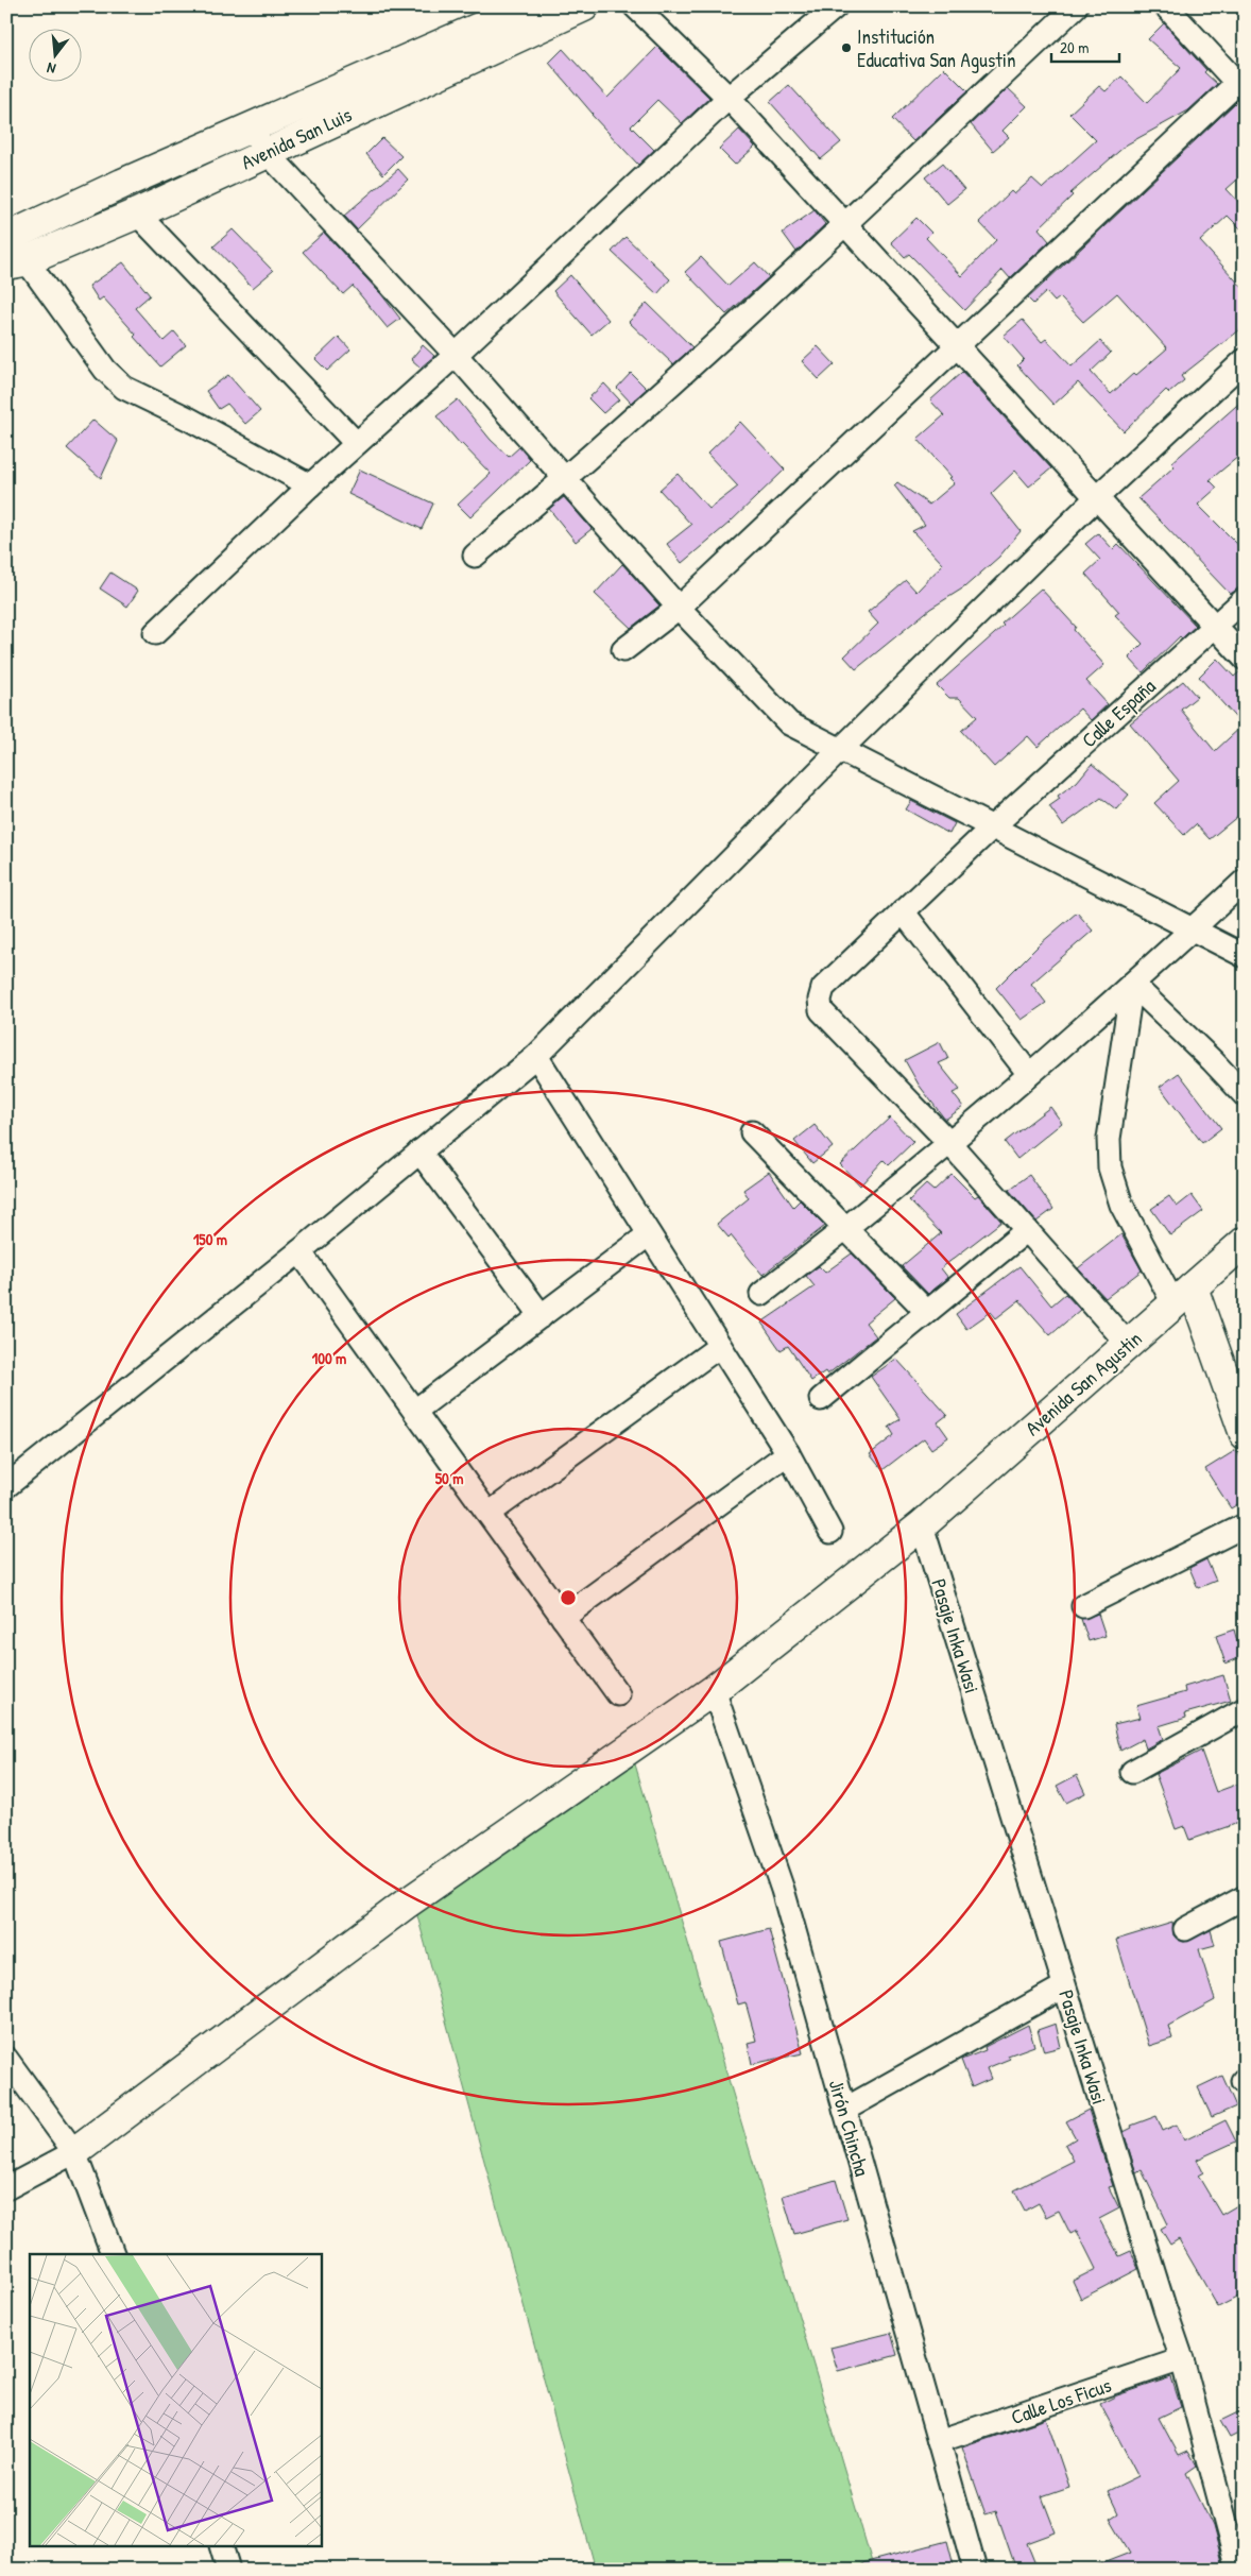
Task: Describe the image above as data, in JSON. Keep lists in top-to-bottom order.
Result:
{
  "streets": {
    "street": [
      "Avenida San Luis",
      "Calle España",
      "Avenida San Agustin",
      "Pasaje Inka Wasi",
      "Jirón Chincha",
      "Calle Los Ficus"
    ]
  },
  "crossings": [
    ["Calle España", "Avenida San Agustin"],
    ["Avenida San Agustin", "Pasaje Inka Wasi"],
    ["Avenida San Agustin", "Jirón Chincha"],
    ["Pasaje Inka Wasi", "Calle Los Ficus"],
    ["Jirón Chincha", "Calle Los Ficus"]
  ],
  "places": ["Institución Educativa San Agustin"],
  "scale_bar": "20 m",
  "north": "bottom",
  "rings": ["150 m", "100 m", "50 m"]
}
